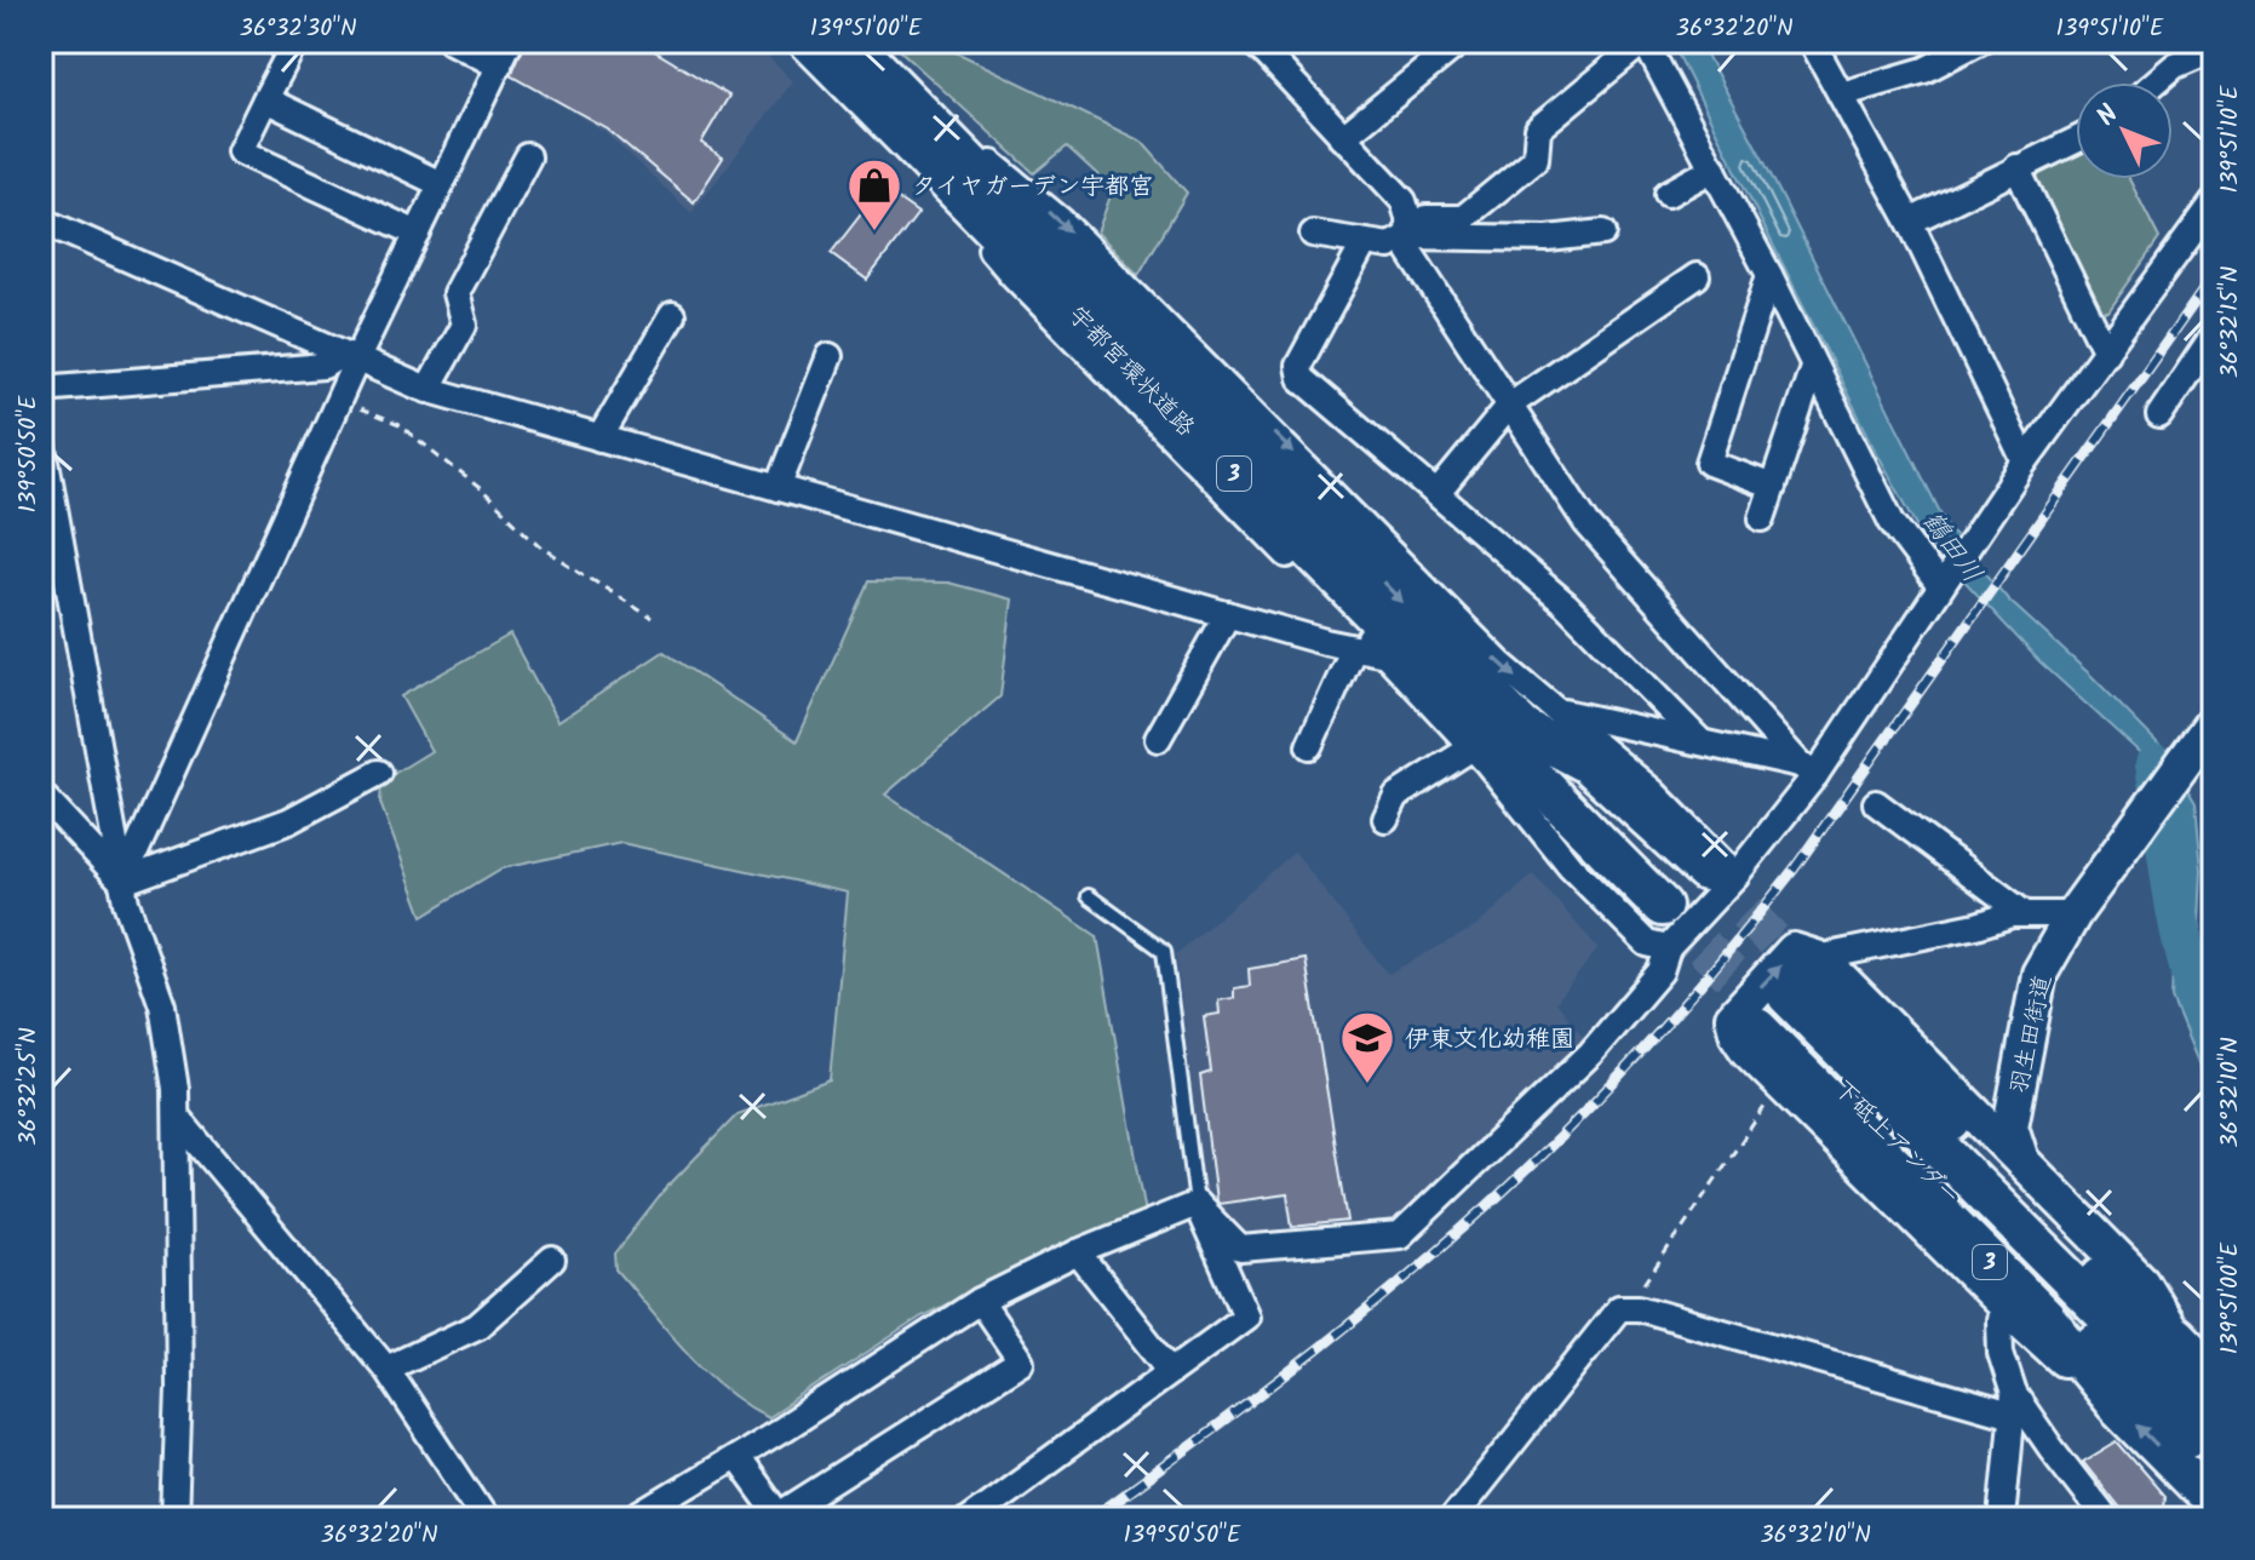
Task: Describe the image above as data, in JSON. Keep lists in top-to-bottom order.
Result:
{
  "streets": {
    "main road": [
      "宇都宮環状道路",
      "3",
      "羽生田街道",
      "下砥上アンダー"
    ]
  },
  "crossings": [
    ["宇都宮環状道路", "3"],
    ["3", "下砥上アンダー"]
  ],
  "water": ["鶴田川"],
  "places": {
    "shop": ["タイヤガーデン宇都宮"],
    "school or university": ["伊東文化幼稚園"]
  },
  "north": "top left",
  "coordinates": [
    "36°32'30\"N",
    "139°51'00\"E",
    "36°32'20\"N",
    "139°51'10\"E",
    "36°32'15\"N",
    "139°50'50\"E",
    "36°32'25\"N",
    "36°32'10\"N"
  ]
}
